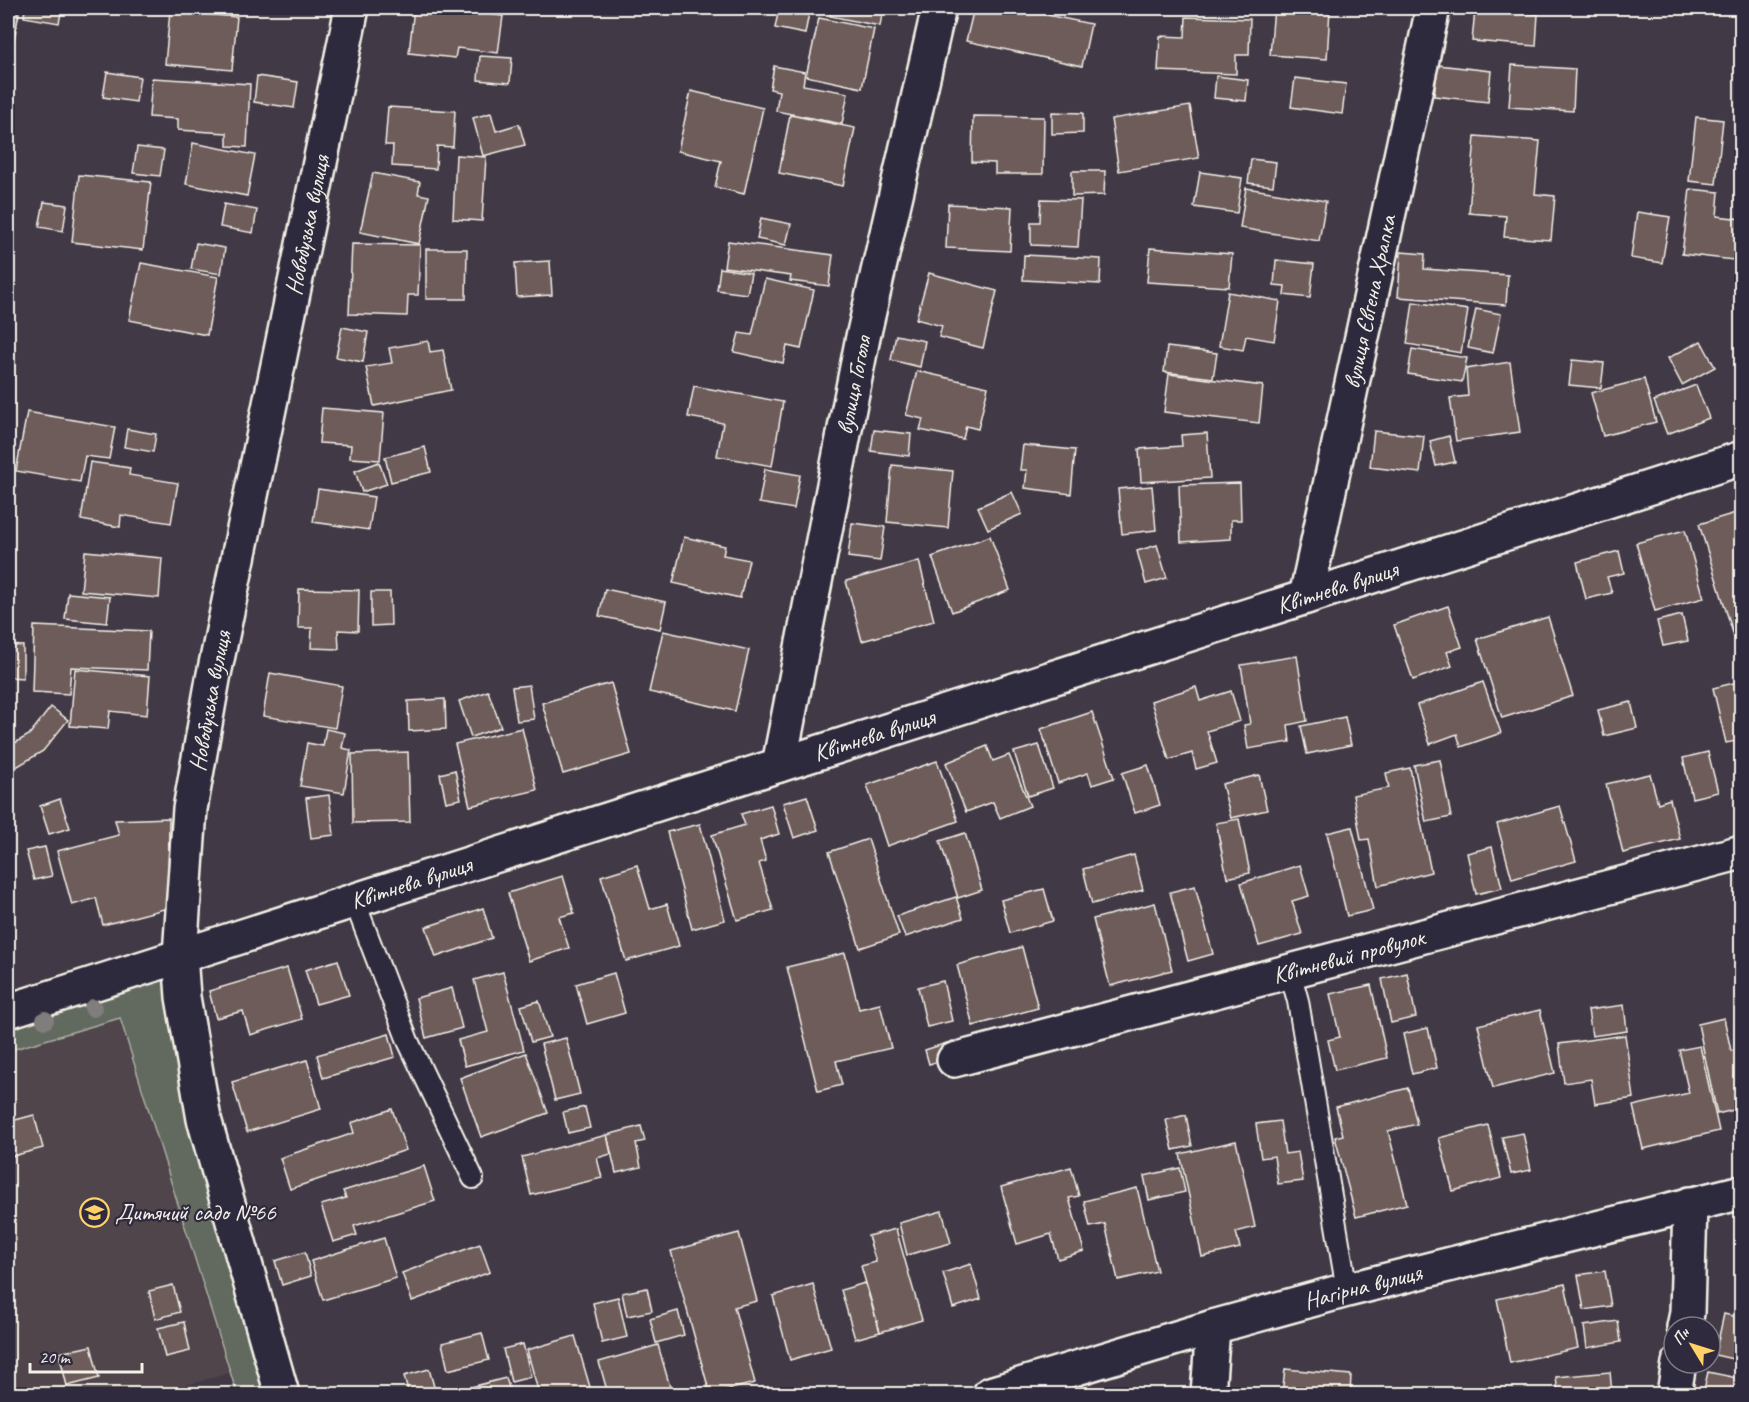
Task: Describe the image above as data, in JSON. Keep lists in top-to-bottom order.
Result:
{
  "streets": {
    "street": [
      "Новобузька вулиця",
      "вулиця Євгена Храпка",
      "вулиця Гоголя",
      "Квітнева вулиця",
      "Квітневий провулок",
      "Нагірна вулиця"
    ]
  },
  "crossings": [
    ["Новобузька вулиця", "Квітнева вулиця"],
    ["вулиця Євгена Храпка", "Квітнева вулиця"],
    ["вулиця Гоголя", "Квітнева вулиця"]
  ],
  "places": {
    "school or university": ["Дитячий садо №66"]
  },
  "scale_bar": "20 m",
  "north": "top left"
}
